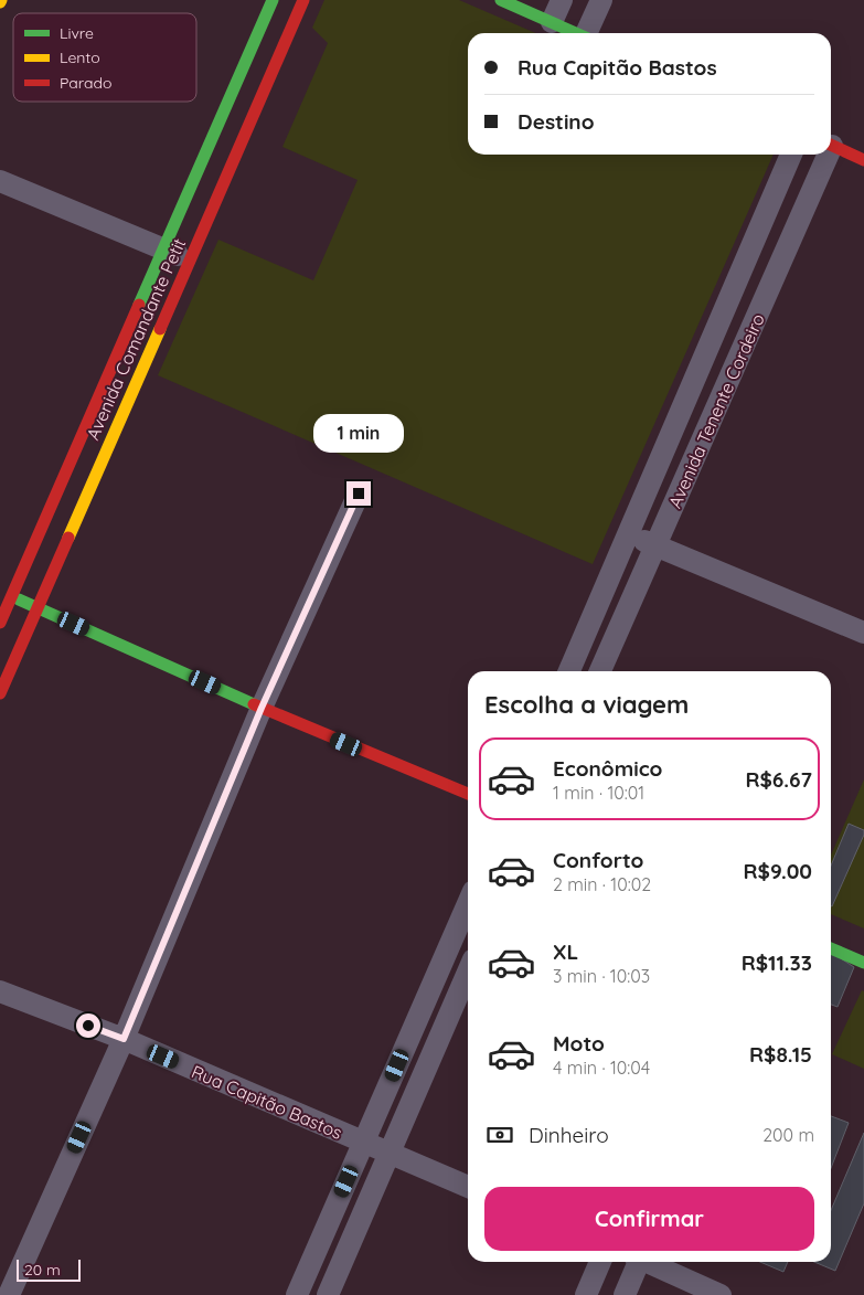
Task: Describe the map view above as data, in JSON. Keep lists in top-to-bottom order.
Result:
{
  "streets": {
    "street": ["Avenida Comandante Petit", "Avenida Tenente Cordeiro", "Rua Capitão Bastos"]
  },
  "legend": ["Livre", "Lento", "Parado"],
  "scale_bar": "20 m",
  "page": {
    "banner": ["Rua Capitão Bastos", "Destino"],
    "bubble": "1 min",
    "heading": "Escolha a viagem",
    "list": [
      {
        "name": "Econômico",
        "note": "1 min · 10:01",
        "value": "R$6.67"
      },
      {
        "name": "Conforto",
        "note": "2 min · 10:02",
        "value": "R$9.00"
      },
      {
        "name": "XL",
        "note": "3 min · 10:03",
        "value": "R$11.33"
      },
      {
        "name": "Moto",
        "note": "4 min · 10:04",
        "value": "R$8.15"
      }
    ],
    "pay": ["Dinheiro", "200 m"],
    "buttons": "Confirmar",
    "scale": "20 m"
  }
}
